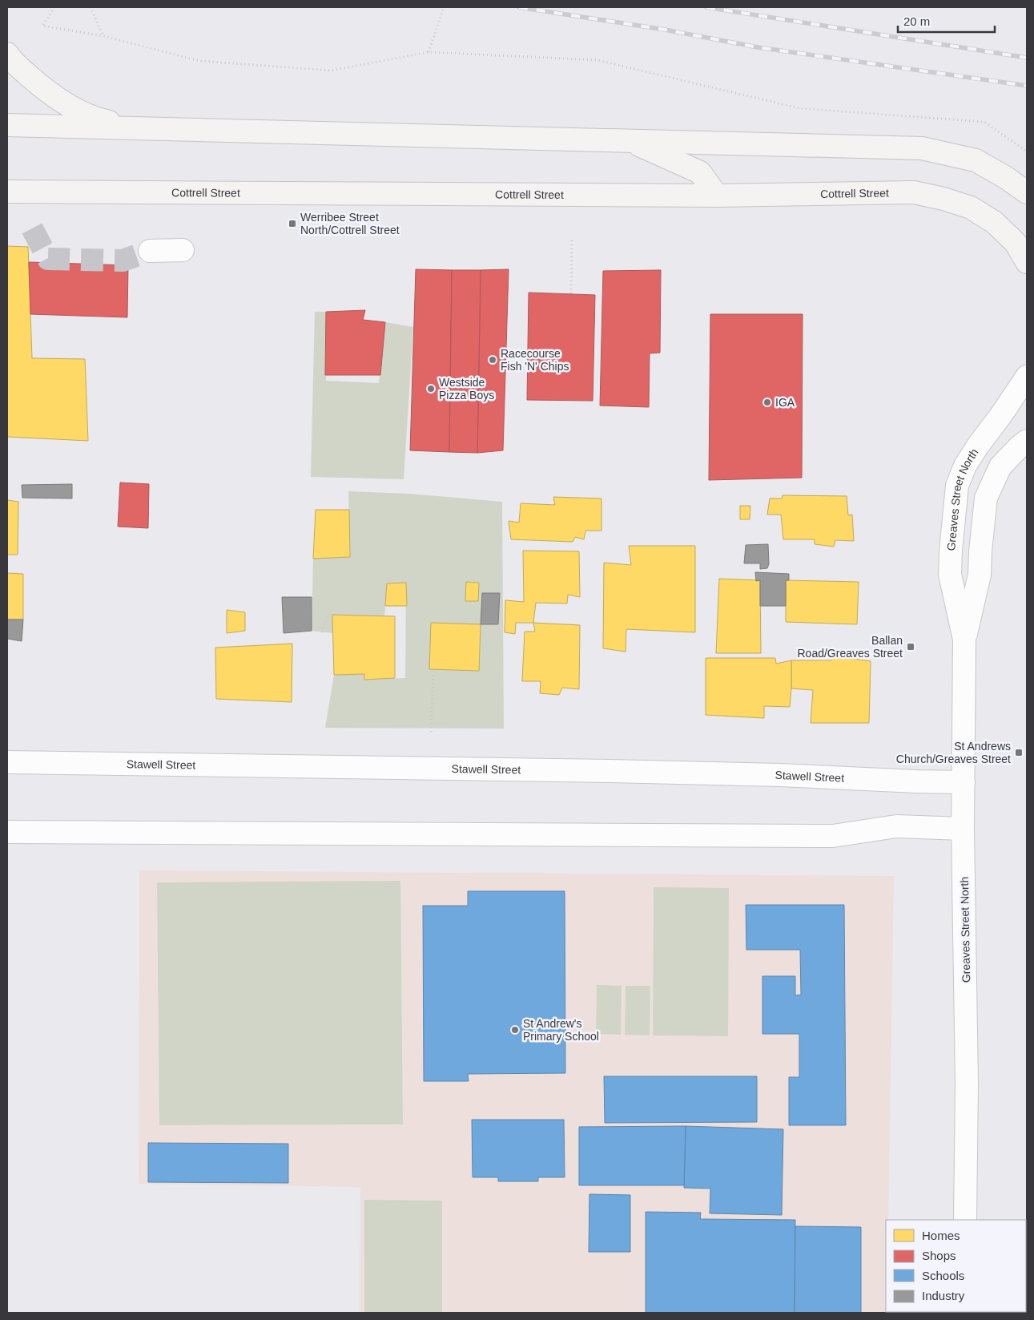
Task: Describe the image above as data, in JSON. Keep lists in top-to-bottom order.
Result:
{
  "streets": {
    "main road": ["Cottrell Street"],
    "street": ["Greaves Street North", "Stawell Street"]
  },
  "crossings": [
    ["Greaves Street North", "Stawell Street"]
  ],
  "places": {
    "transit": ["Werribee Street North/Cottrell Street", "Ballan Road/Greaves Street", "St Andrews Church/Greaves Street"],
    "other": [
      "Racecourse Fish 'N' Chips",
      "Westside Pizza Boys",
      "IGA",
      "St Andrew's Primary School"
    ]
  },
  "legend": [
    "Homes",
    "Shops",
    "Schools",
    "Industry"
  ],
  "scale_bar": "20 m"
}
